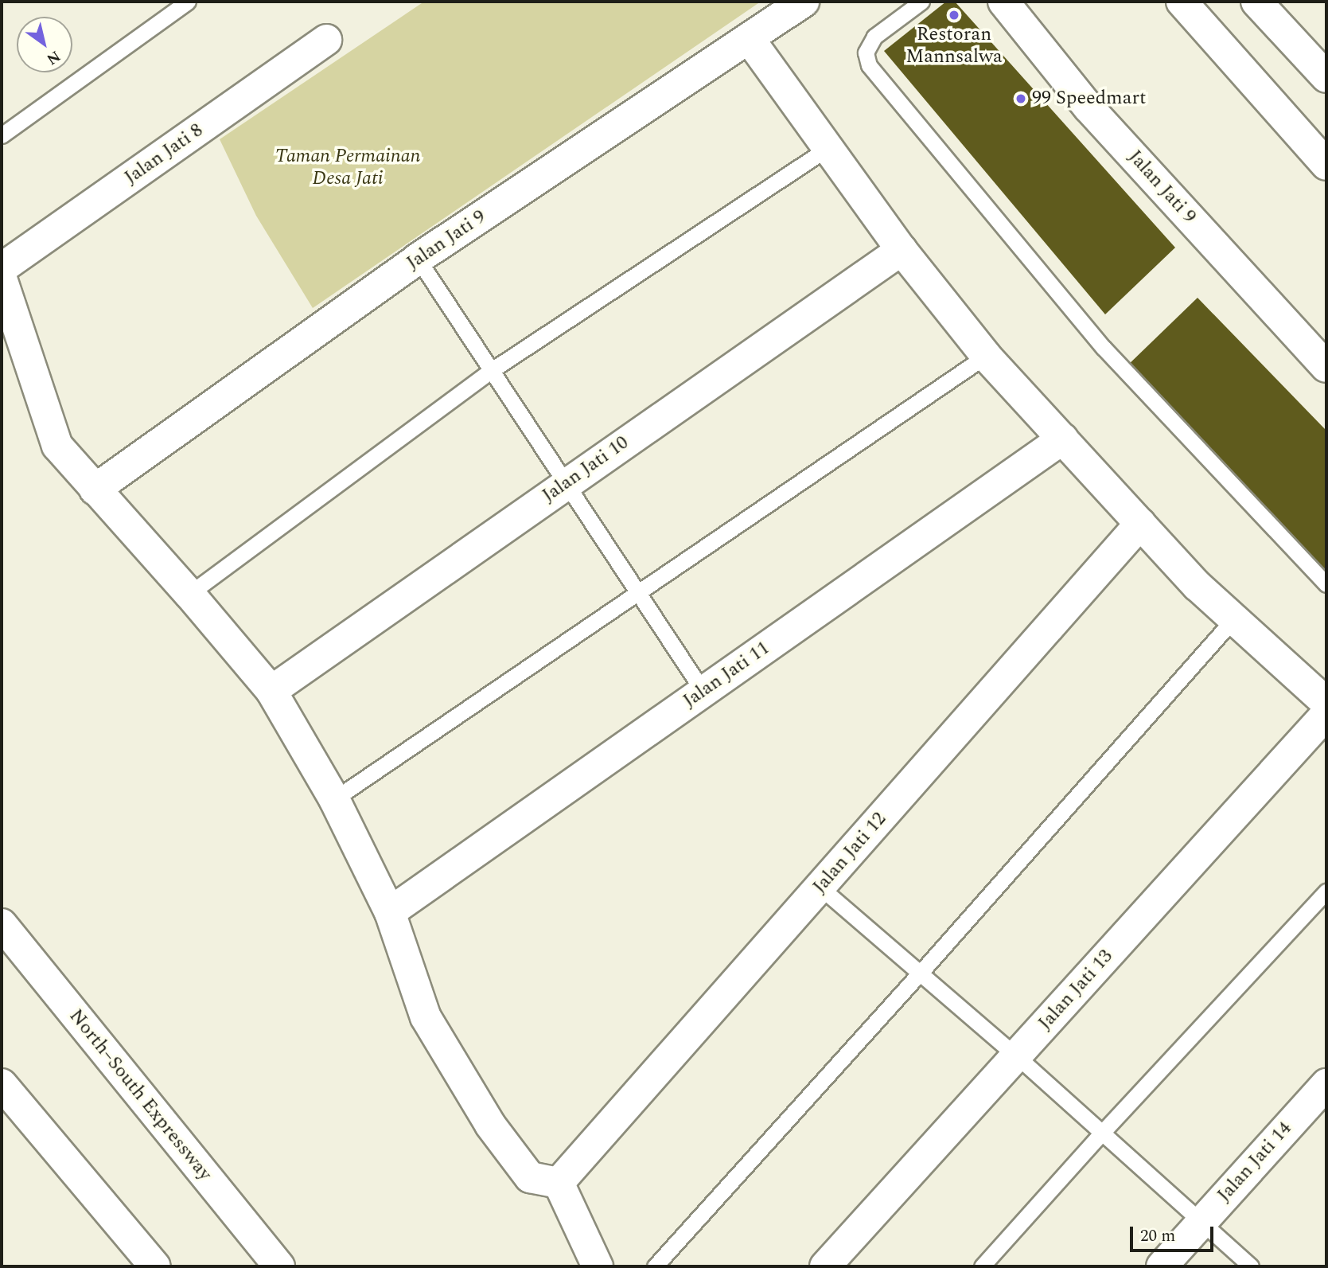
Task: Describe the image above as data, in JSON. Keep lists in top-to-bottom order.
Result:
{
  "streets": {
    "main road": [
      "Jalan Jati 8",
      "Jalan Jati 9",
      "Jalan Jati 10",
      "Jalan Jati 11",
      "Jalan Jati 12",
      "Jalan Jati 13",
      "North–South Expressway",
      "Jalan Jati 14"
    ]
  },
  "parks": ["Taman Permainan Desa Jati"],
  "places": ["Restoran Mannsalwa", "99 Speedmart"],
  "scale_bar": "20 m",
  "north": "bottom right"
}
